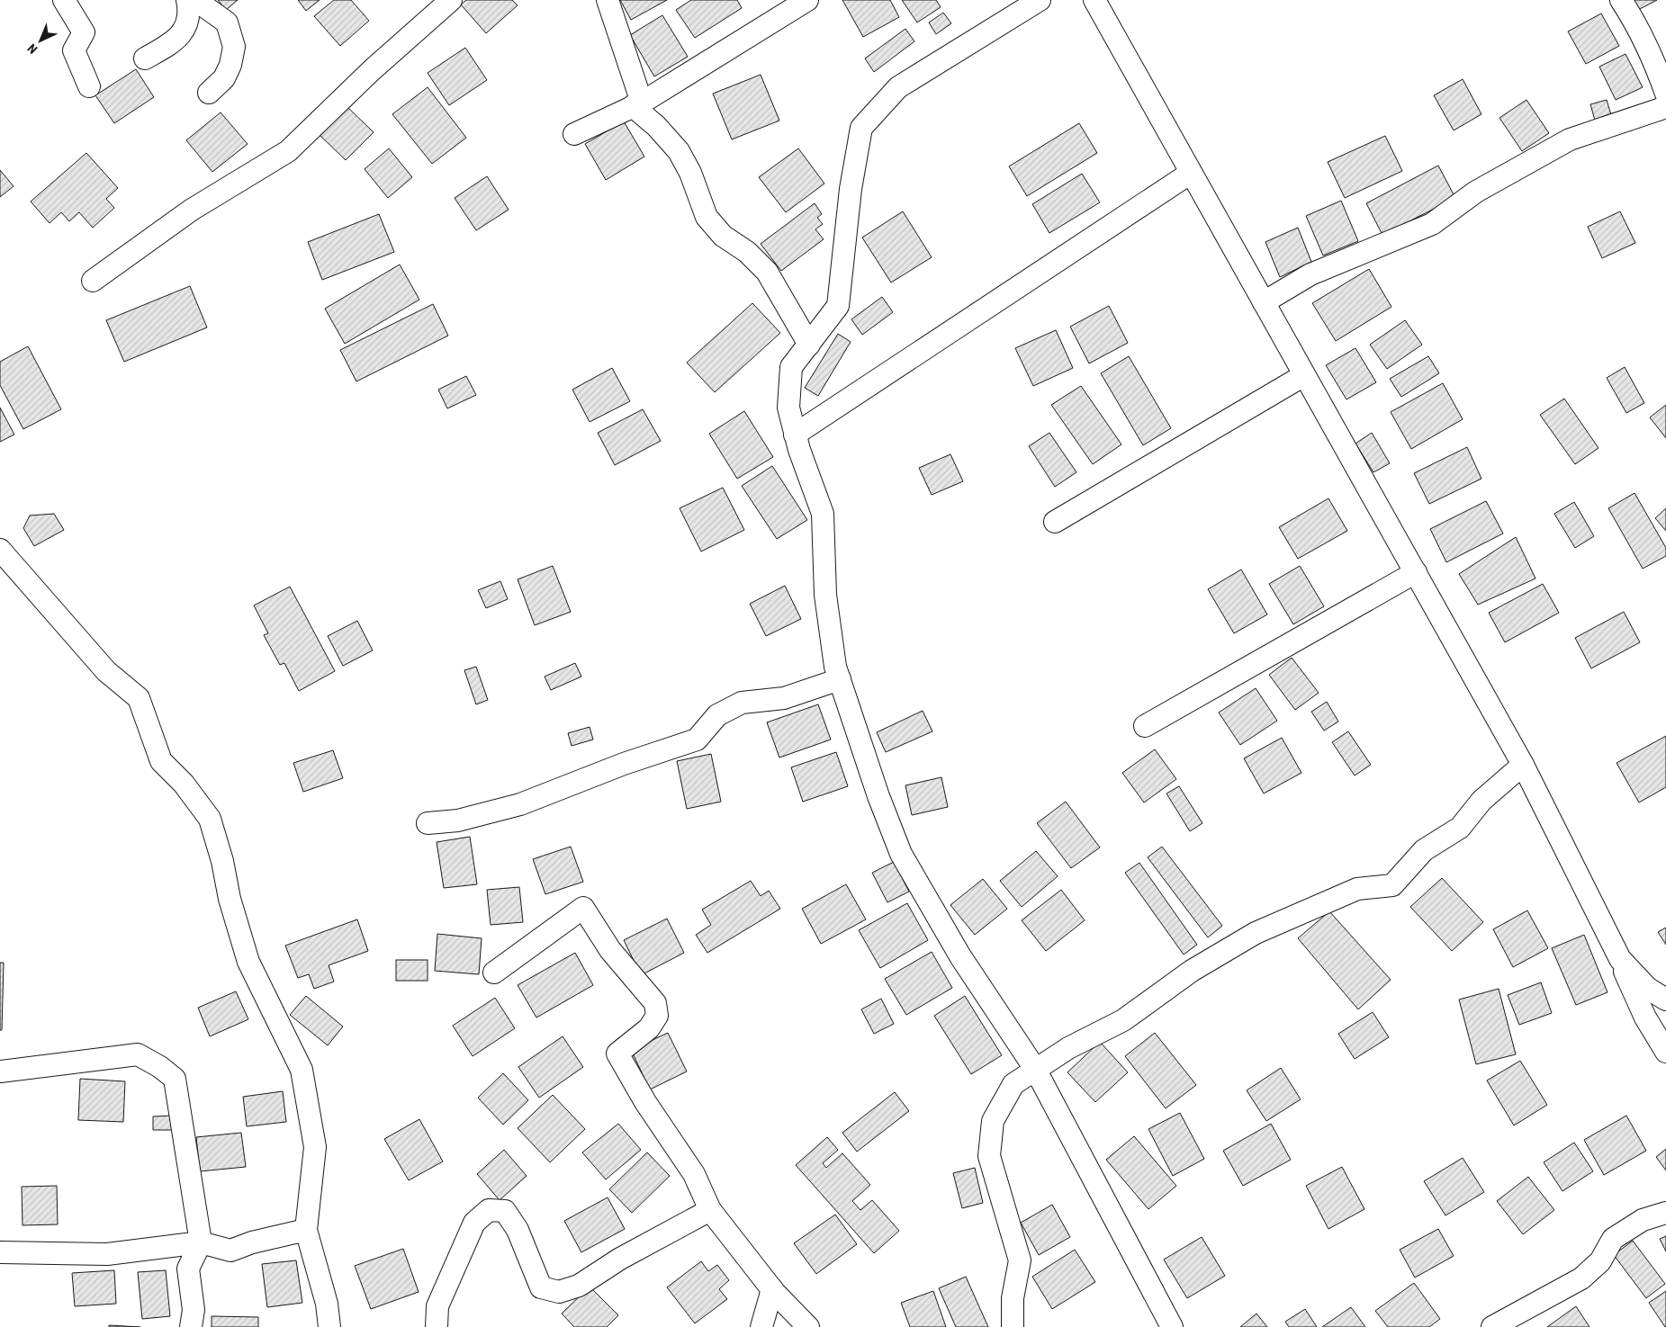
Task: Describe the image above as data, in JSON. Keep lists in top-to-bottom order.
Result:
{
  "north": "bottom left"
}
